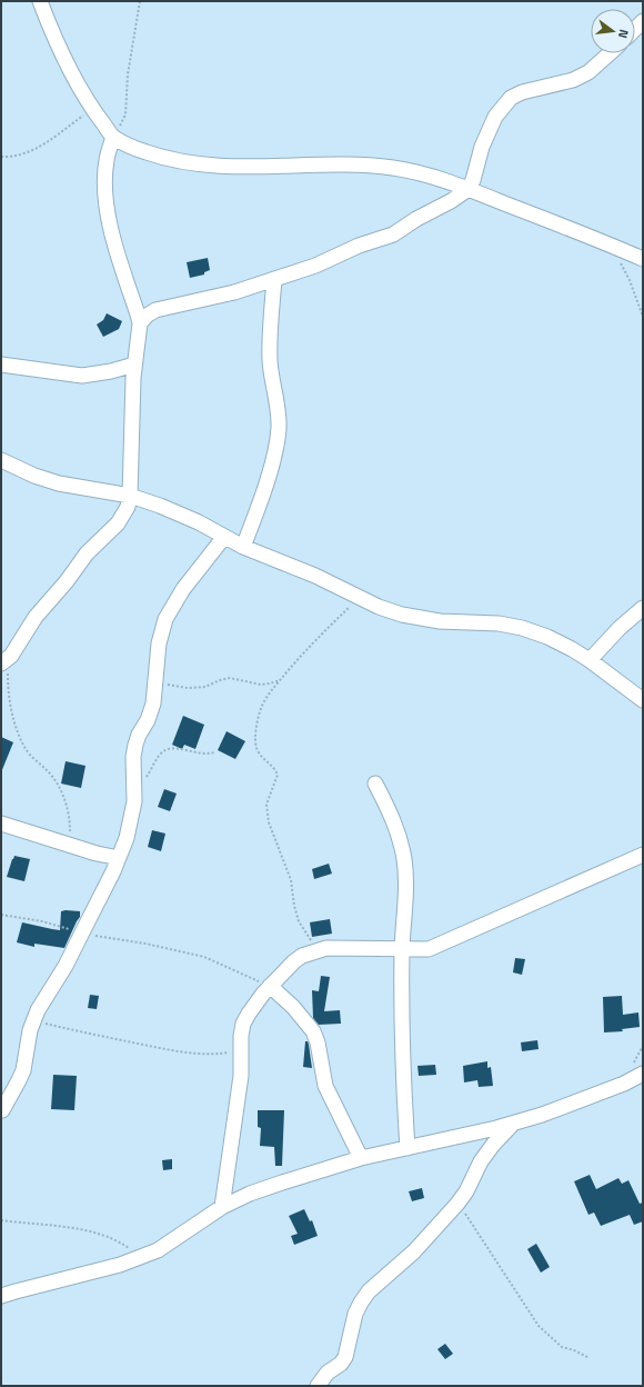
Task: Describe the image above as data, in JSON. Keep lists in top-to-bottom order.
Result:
{
  "north": "right"
}
